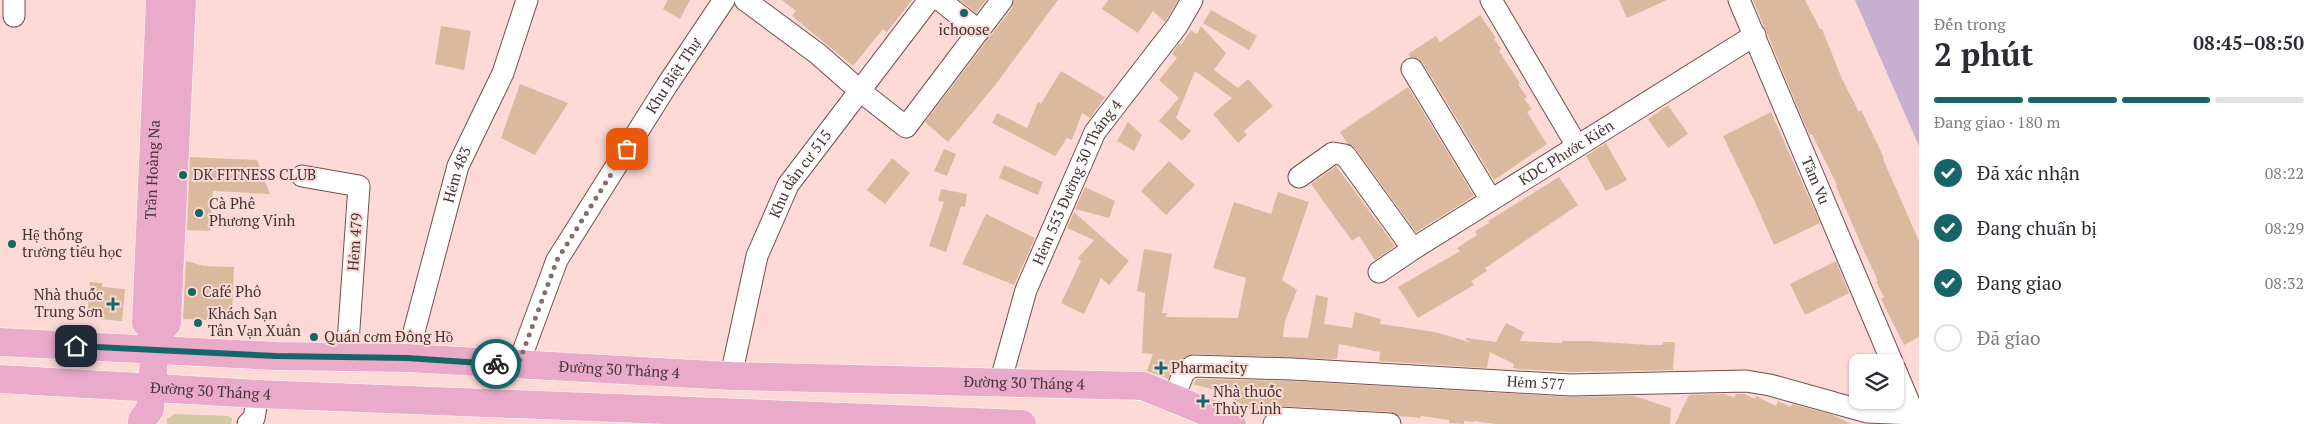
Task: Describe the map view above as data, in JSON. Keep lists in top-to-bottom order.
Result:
{
  "streets": {
    "main road": ["Trần Hoàng Na", "Đường 30 Tháng 4"],
    "street": [
      "Khu Biệt Thự",
      "KDC Phước Kiên",
      "Khu dân cư 515",
      "Hẻm 483",
      "Tầm Vu",
      "Hẻm 553 Đường 30 Tháng 4",
      "Hẻm 479",
      "Hẻm 577"
    ]
  },
  "crossings": [
    ["Khu Biệt Thự", "Đường 30 Tháng 4"],
    ["KDC Phước Kiên", "Tầm Vu"],
    ["Trần Hoàng Na", "Đường 30 Tháng 4"],
    ["Khu dân cư 515", "Đường 30 Tháng 4"],
    ["Hẻm 483", "Đường 30 Tháng 4"],
    ["Hẻm 553 Đường 30 Tháng 4", "Đường 30 Tháng 4"],
    ["Hẻm 479", "Đường 30 Tháng 4"],
    ["Đường 30 Tháng 4", "Hẻm 577"]
  ],
  "places": {
    "other": [
      "ichoose",
      "DK FITNESS CLUB",
      "Cà Phê Phương Vinh",
      "Hệ thống trường tiểu học",
      "Café Phô",
      "Khách Sạn Tân Vạn Xuân",
      "Quán cơm Đông Hồ"
    ],
    "health": ["Nhà thuốc Trung Sơn", "Pharmacity", "Nhà thuốc Thùy Linh"]
  },
  "page": {
    "heading": ["2 phút", "Đến trong", "08:45–08:50"],
    "bar": "Đang giao · 180 m",
    "list": [
      ["Đã xác nhận", "08:22"],
      ["Đang chuẩn bị", "08:29"],
      ["Đang giao", "08:32"],
      "Đã giao"
    ]
  }
}
